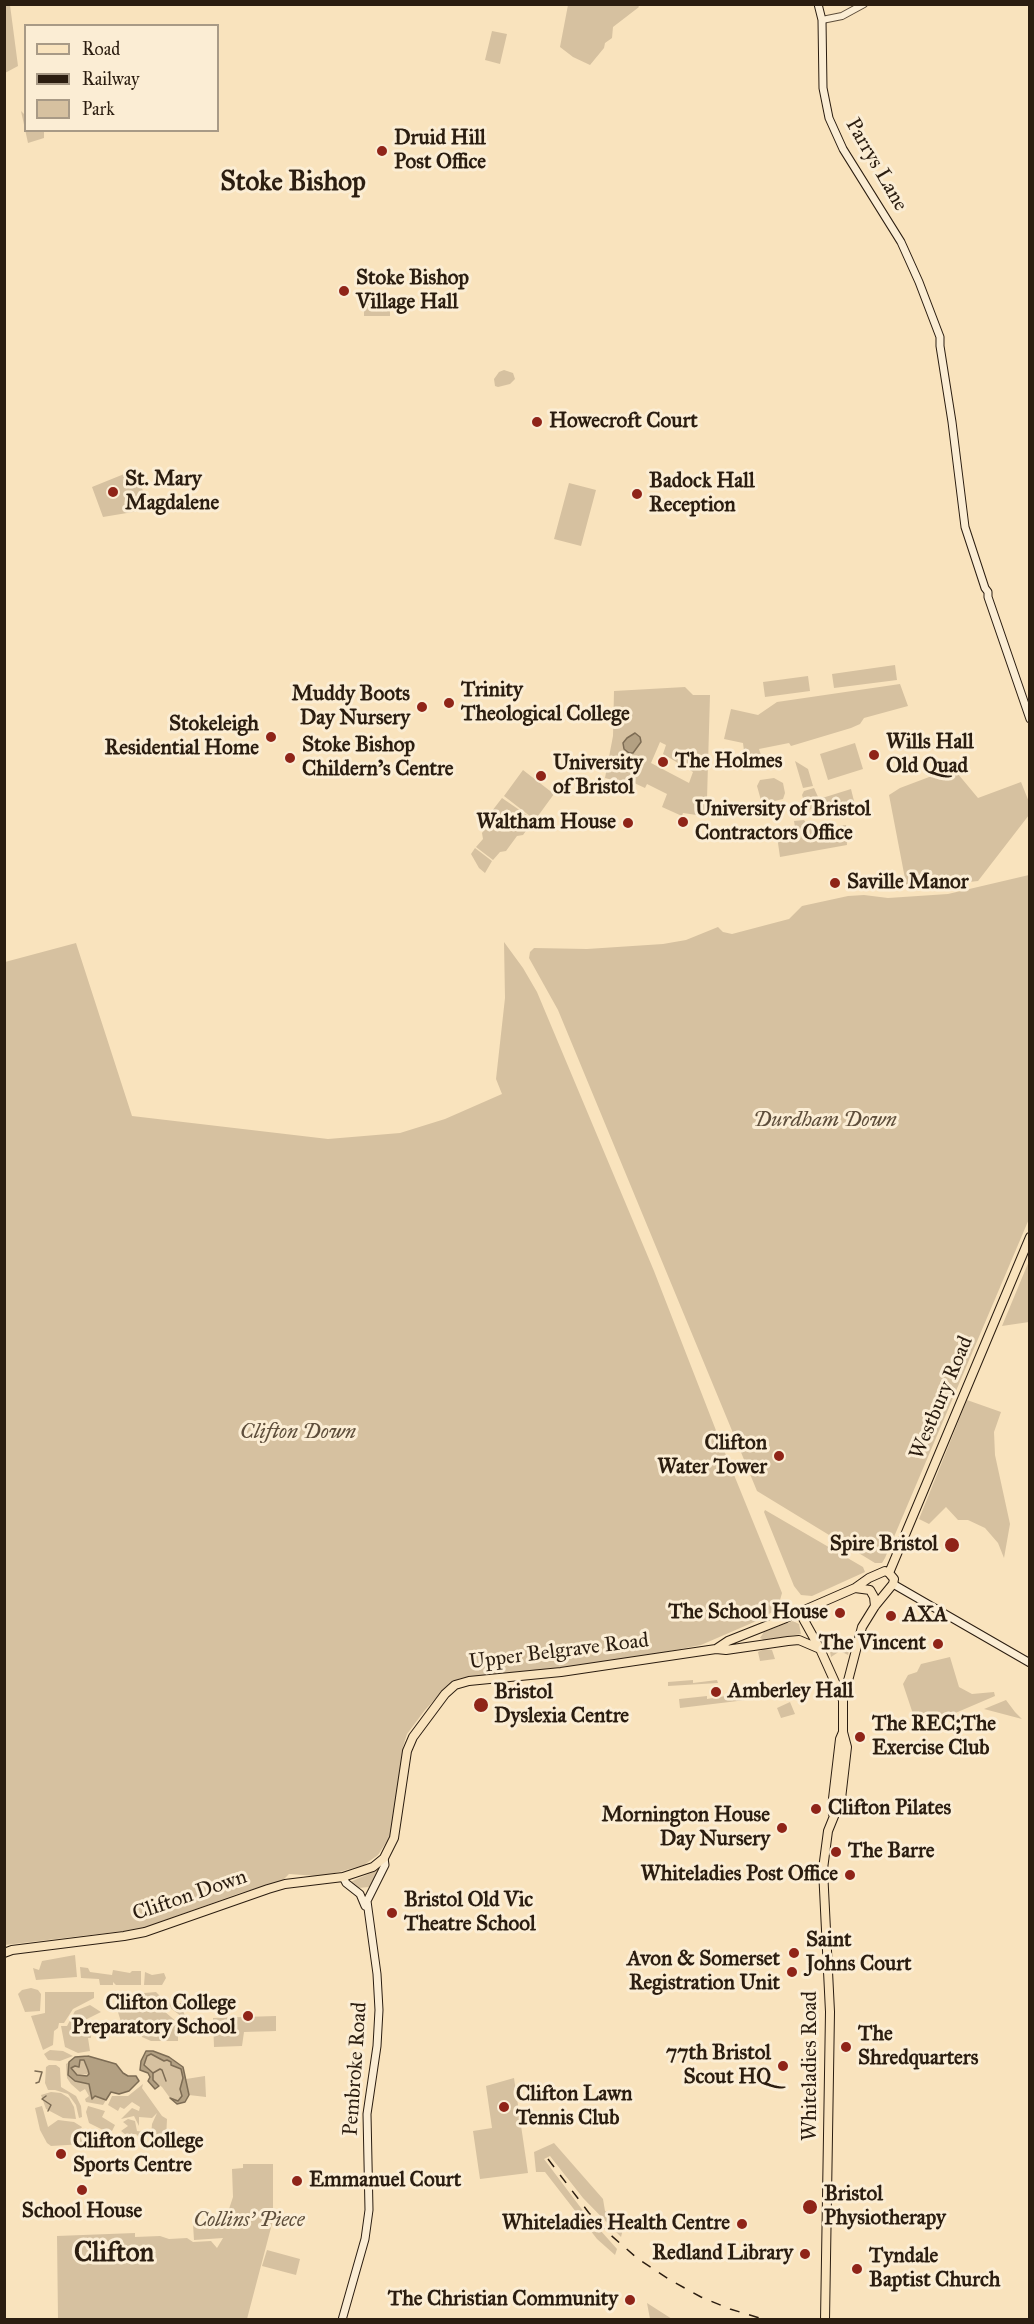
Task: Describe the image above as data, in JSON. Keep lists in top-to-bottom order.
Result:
{
  "streets": {
    "main road": [
      "Parrys Lane",
      "Westbury Road",
      "Upper Belgrave Road",
      "Clifton Down",
      "Whiteladies Road",
      "Pembroke Road"
    ]
  },
  "crossings": [
    ["Westbury Road", "Upper Belgrave Road"],
    ["Westbury Road", "Whiteladies Road"],
    ["Upper Belgrave Road", "Clifton Down"],
    ["Upper Belgrave Road", "Whiteladies Road"],
    ["Upper Belgrave Road", "Pembroke Road"],
    ["Clifton Down", "Pembroke Road"]
  ],
  "districts": ["Stoke Bishop", "Clifton"],
  "parks": ["Durdham Down", "Clifton Down", "Collins' Piece"],
  "places": [
    "Druid Hill Post Office",
    "Stoke Bishop Village Hall",
    "Howecroft Court",
    "St. Mary Magdalene",
    "Badock Hall Reception",
    "Trinity Theological College",
    "Muddy Boots Day Nursery",
    "Stokeleigh Residential Home",
    "Wills Hall Old Quad",
    "Stoke Bishop Childern's Centre",
    "The Holmes",
    "University of Bristol",
    "University of Bristol Contractors Office",
    "Waltham House",
    "Saville Manor",
    "Clifton Water Tower",
    "Spire Bristol",
    "The School House",
    "AXA",
    "The Vincent",
    "Amberley Hall",
    "Bristol Dyslexia Centre",
    "The REC;The Exercise Club",
    "Clifton Pilates",
    "Mornington House Day Nursery",
    "The Barre",
    "Whiteladies Post Office",
    "Bristol Old Vic Theatre School",
    "Saint Johns Court",
    "Avon & Somerset Registration Unit",
    "Clifton College Preparatory School",
    "The Shredquarters",
    "77th Bristol Scout HQ",
    "Clifton Lawn Tennis Club",
    "Clifton College Sports Centre",
    "Emmanuel Court",
    "School House",
    "Bristol Physiotherapy",
    "Whiteladies Health Centre",
    "Redland Library",
    "Tyndale Baptist Church",
    "The Christian Community"
  ],
  "legend": ["Road", "Railway", "Park"]
}
